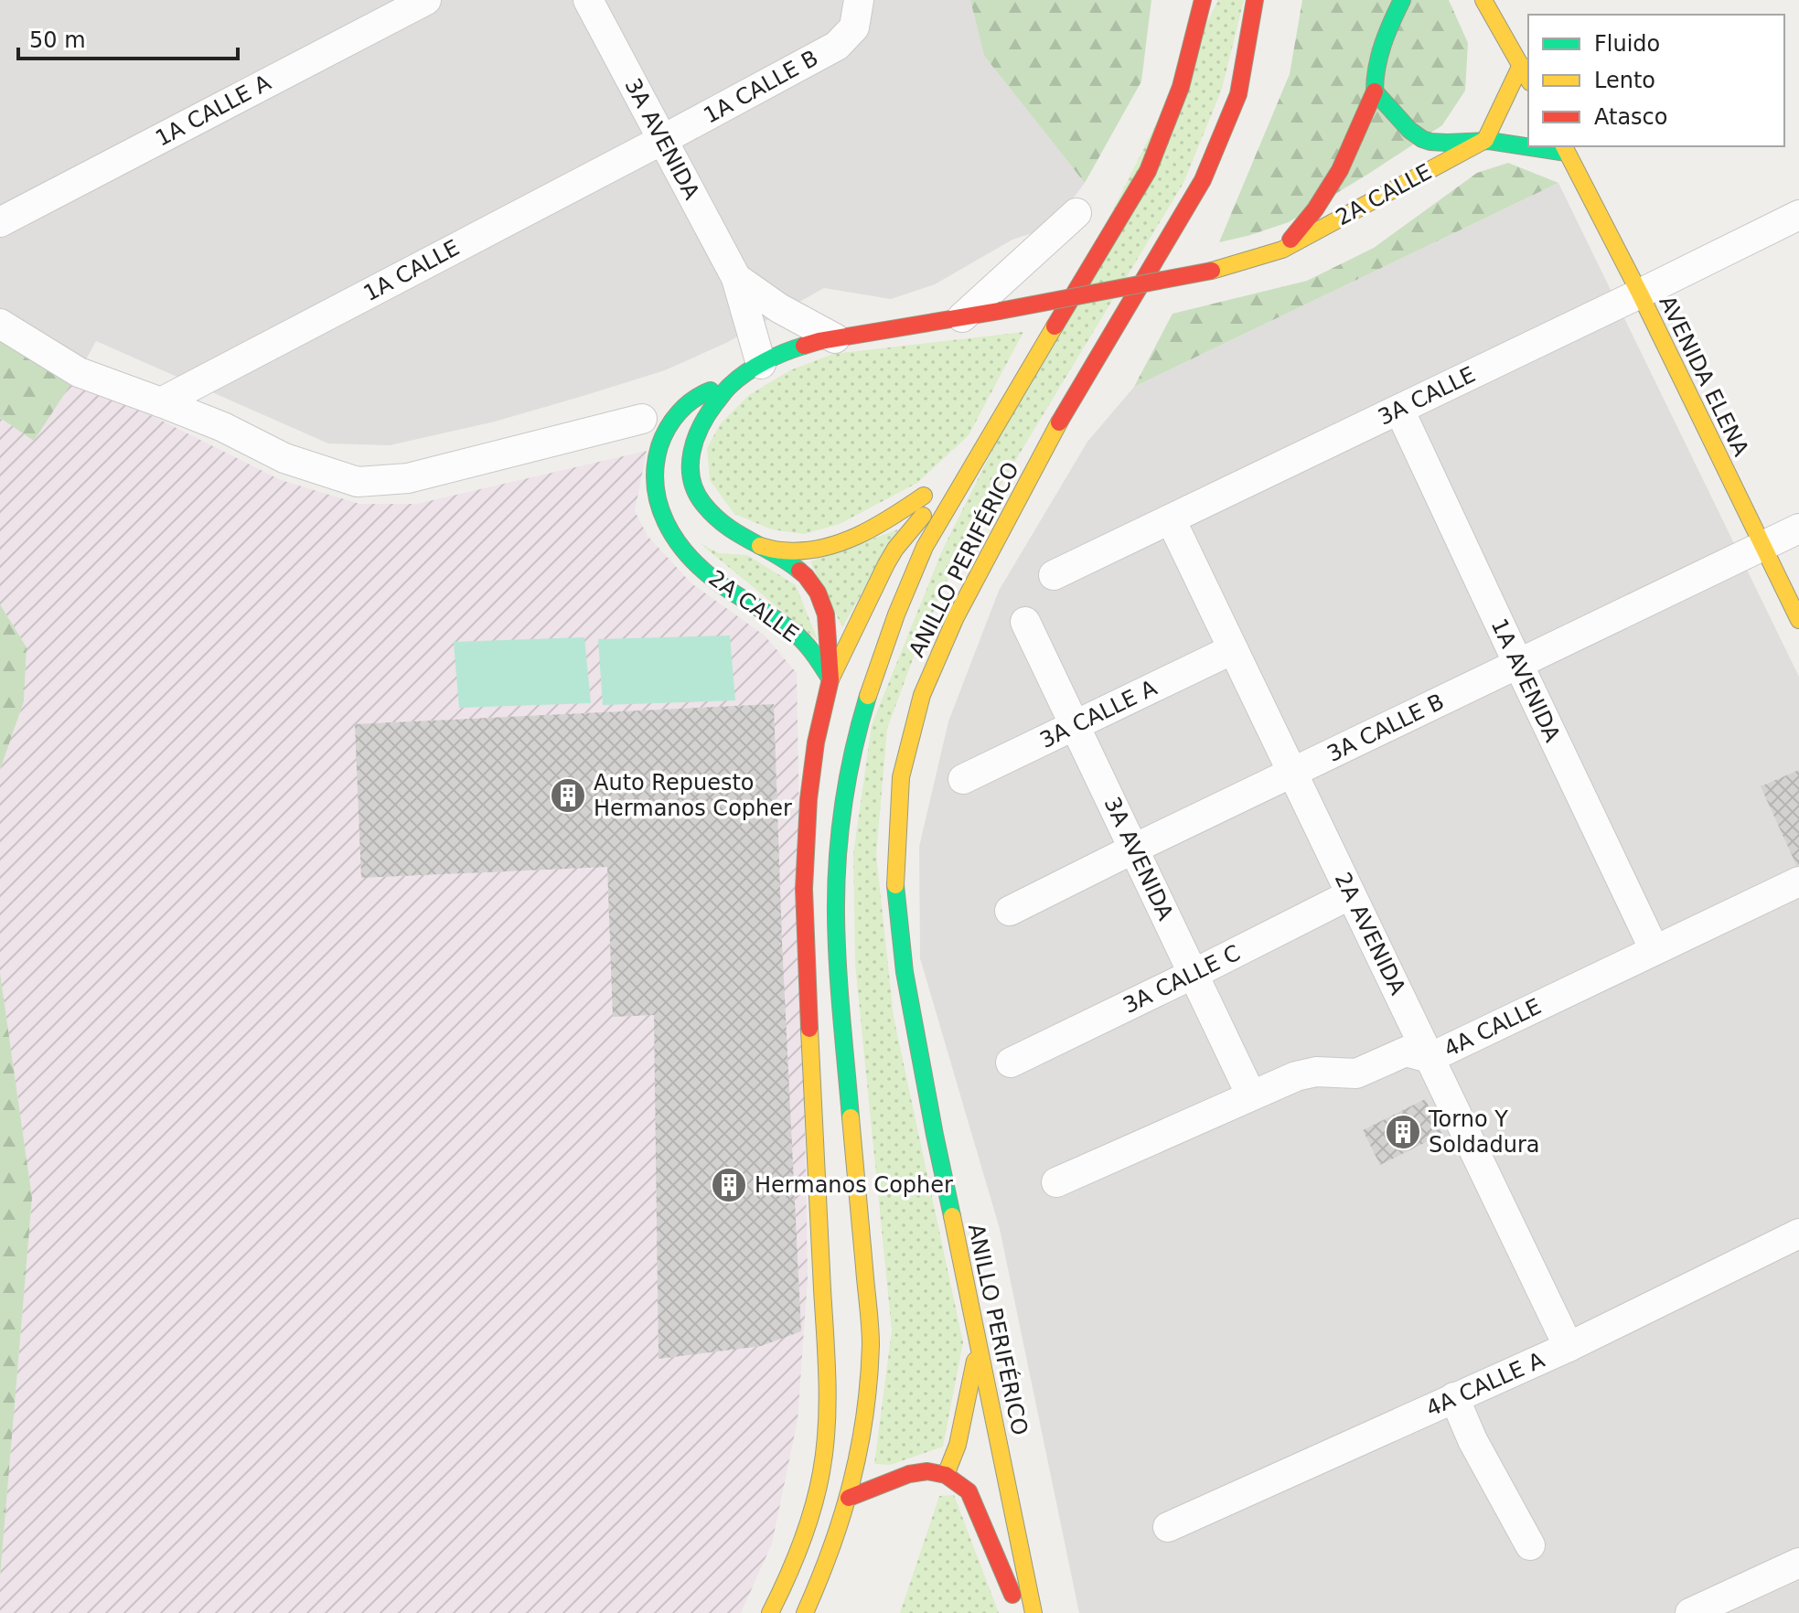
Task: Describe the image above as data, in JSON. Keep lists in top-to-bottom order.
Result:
{
  "streets": {
    "main road": ["2A CALLE", "AVENIDA ELENA", "ANILLO PERIFÉRICO"],
    "street": [
      "1A CALLE B",
      "1A CALLE A",
      "3A AVENIDA",
      "1A CALLE",
      "3A CALLE",
      "1A AVENIDA",
      "3A CALLE A",
      "3A CALLE B",
      "2A AVENIDA",
      "3A CALLE C",
      "4A CALLE",
      "4A CALLE A"
    ]
  },
  "crossings": [
    ["1A CALLE B", "3A AVENIDA"],
    ["1A CALLE B", "1A CALLE"],
    ["3A AVENIDA", "2A CALLE"],
    ["3A AVENIDA", "1A CALLE"],
    ["3A AVENIDA", "3A CALLE A"],
    ["3A AVENIDA", "3A CALLE B"],
    ["3A AVENIDA", "3A CALLE C"],
    ["3A AVENIDA", "4A CALLE"],
    ["2A CALLE", "AVENIDA ELENA"],
    ["AVENIDA ELENA", "3A CALLE"],
    ["AVENIDA ELENA", "3A CALLE B"],
    ["3A CALLE", "1A AVENIDA"],
    ["3A CALLE", "2A AVENIDA"],
    ["1A AVENIDA", "3A CALLE B"],
    ["1A AVENIDA", "4A CALLE"],
    ["3A CALLE A", "2A AVENIDA"],
    ["3A CALLE B", "2A AVENIDA"],
    ["2A AVENIDA", "3A CALLE C"],
    ["2A AVENIDA", "4A CALLE"],
    ["2A AVENIDA", "4A CALLE A"]
  ],
  "places": {
    "building": ["Auto Repuesto Hermanos Copher", "Torno Y Soldadura", "Hermanos Copher"]
  },
  "legend": ["Fluido", "Lento", "Atasco"],
  "scale_bar": "50 m"
}
